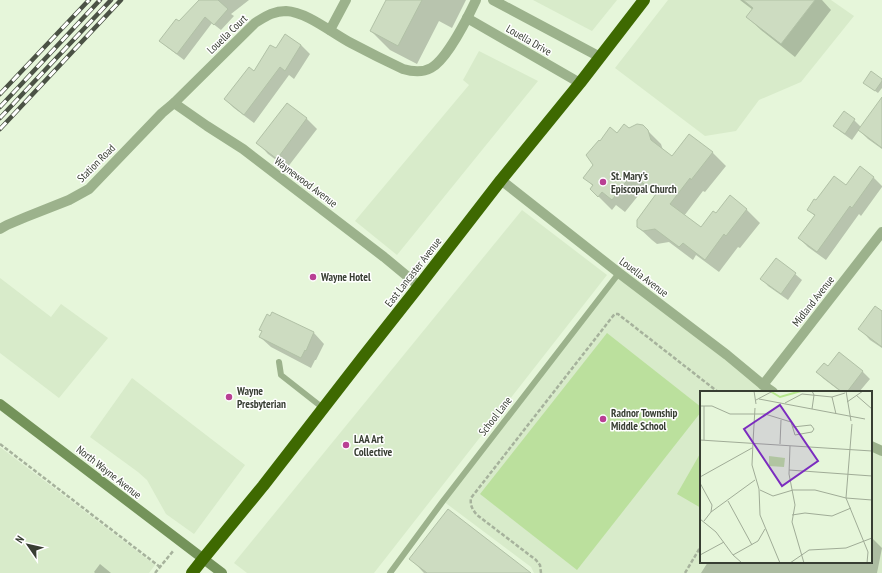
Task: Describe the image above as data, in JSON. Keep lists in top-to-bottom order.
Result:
{
  "streets": {
    "highway": ["East Lancaster Avenue"],
    "street": [
      "Louella Court",
      "Louella Drive",
      "Station Road",
      "Waynewood Avenue",
      "Louella Avenue",
      "Midland Avenue",
      "North Wayne Avenue"
    ],
    "lane": ["School Lane"]
  },
  "crossings": [
    ["Louella Court", "Louella Drive"],
    ["Louella Court", "Station Road"],
    ["Louella Court", "Waynewood Avenue"],
    ["Louella Drive", "East Lancaster Avenue"],
    ["Station Road", "Waynewood Avenue"],
    ["Waynewood Avenue", "East Lancaster Avenue"],
    ["East Lancaster Avenue", "Louella Avenue"],
    ["East Lancaster Avenue", "North Wayne Avenue"],
    ["Louella Avenue", "Midland Avenue"],
    ["Louella Avenue", "School Lane"]
  ],
  "places": [
    "St. Mary's Episcopal Church",
    "Wayne Hotel",
    "Wayne Presbyterian",
    "Radnor Township Middle School",
    "LAA Art Collective"
  ],
  "north": "top left"
}
